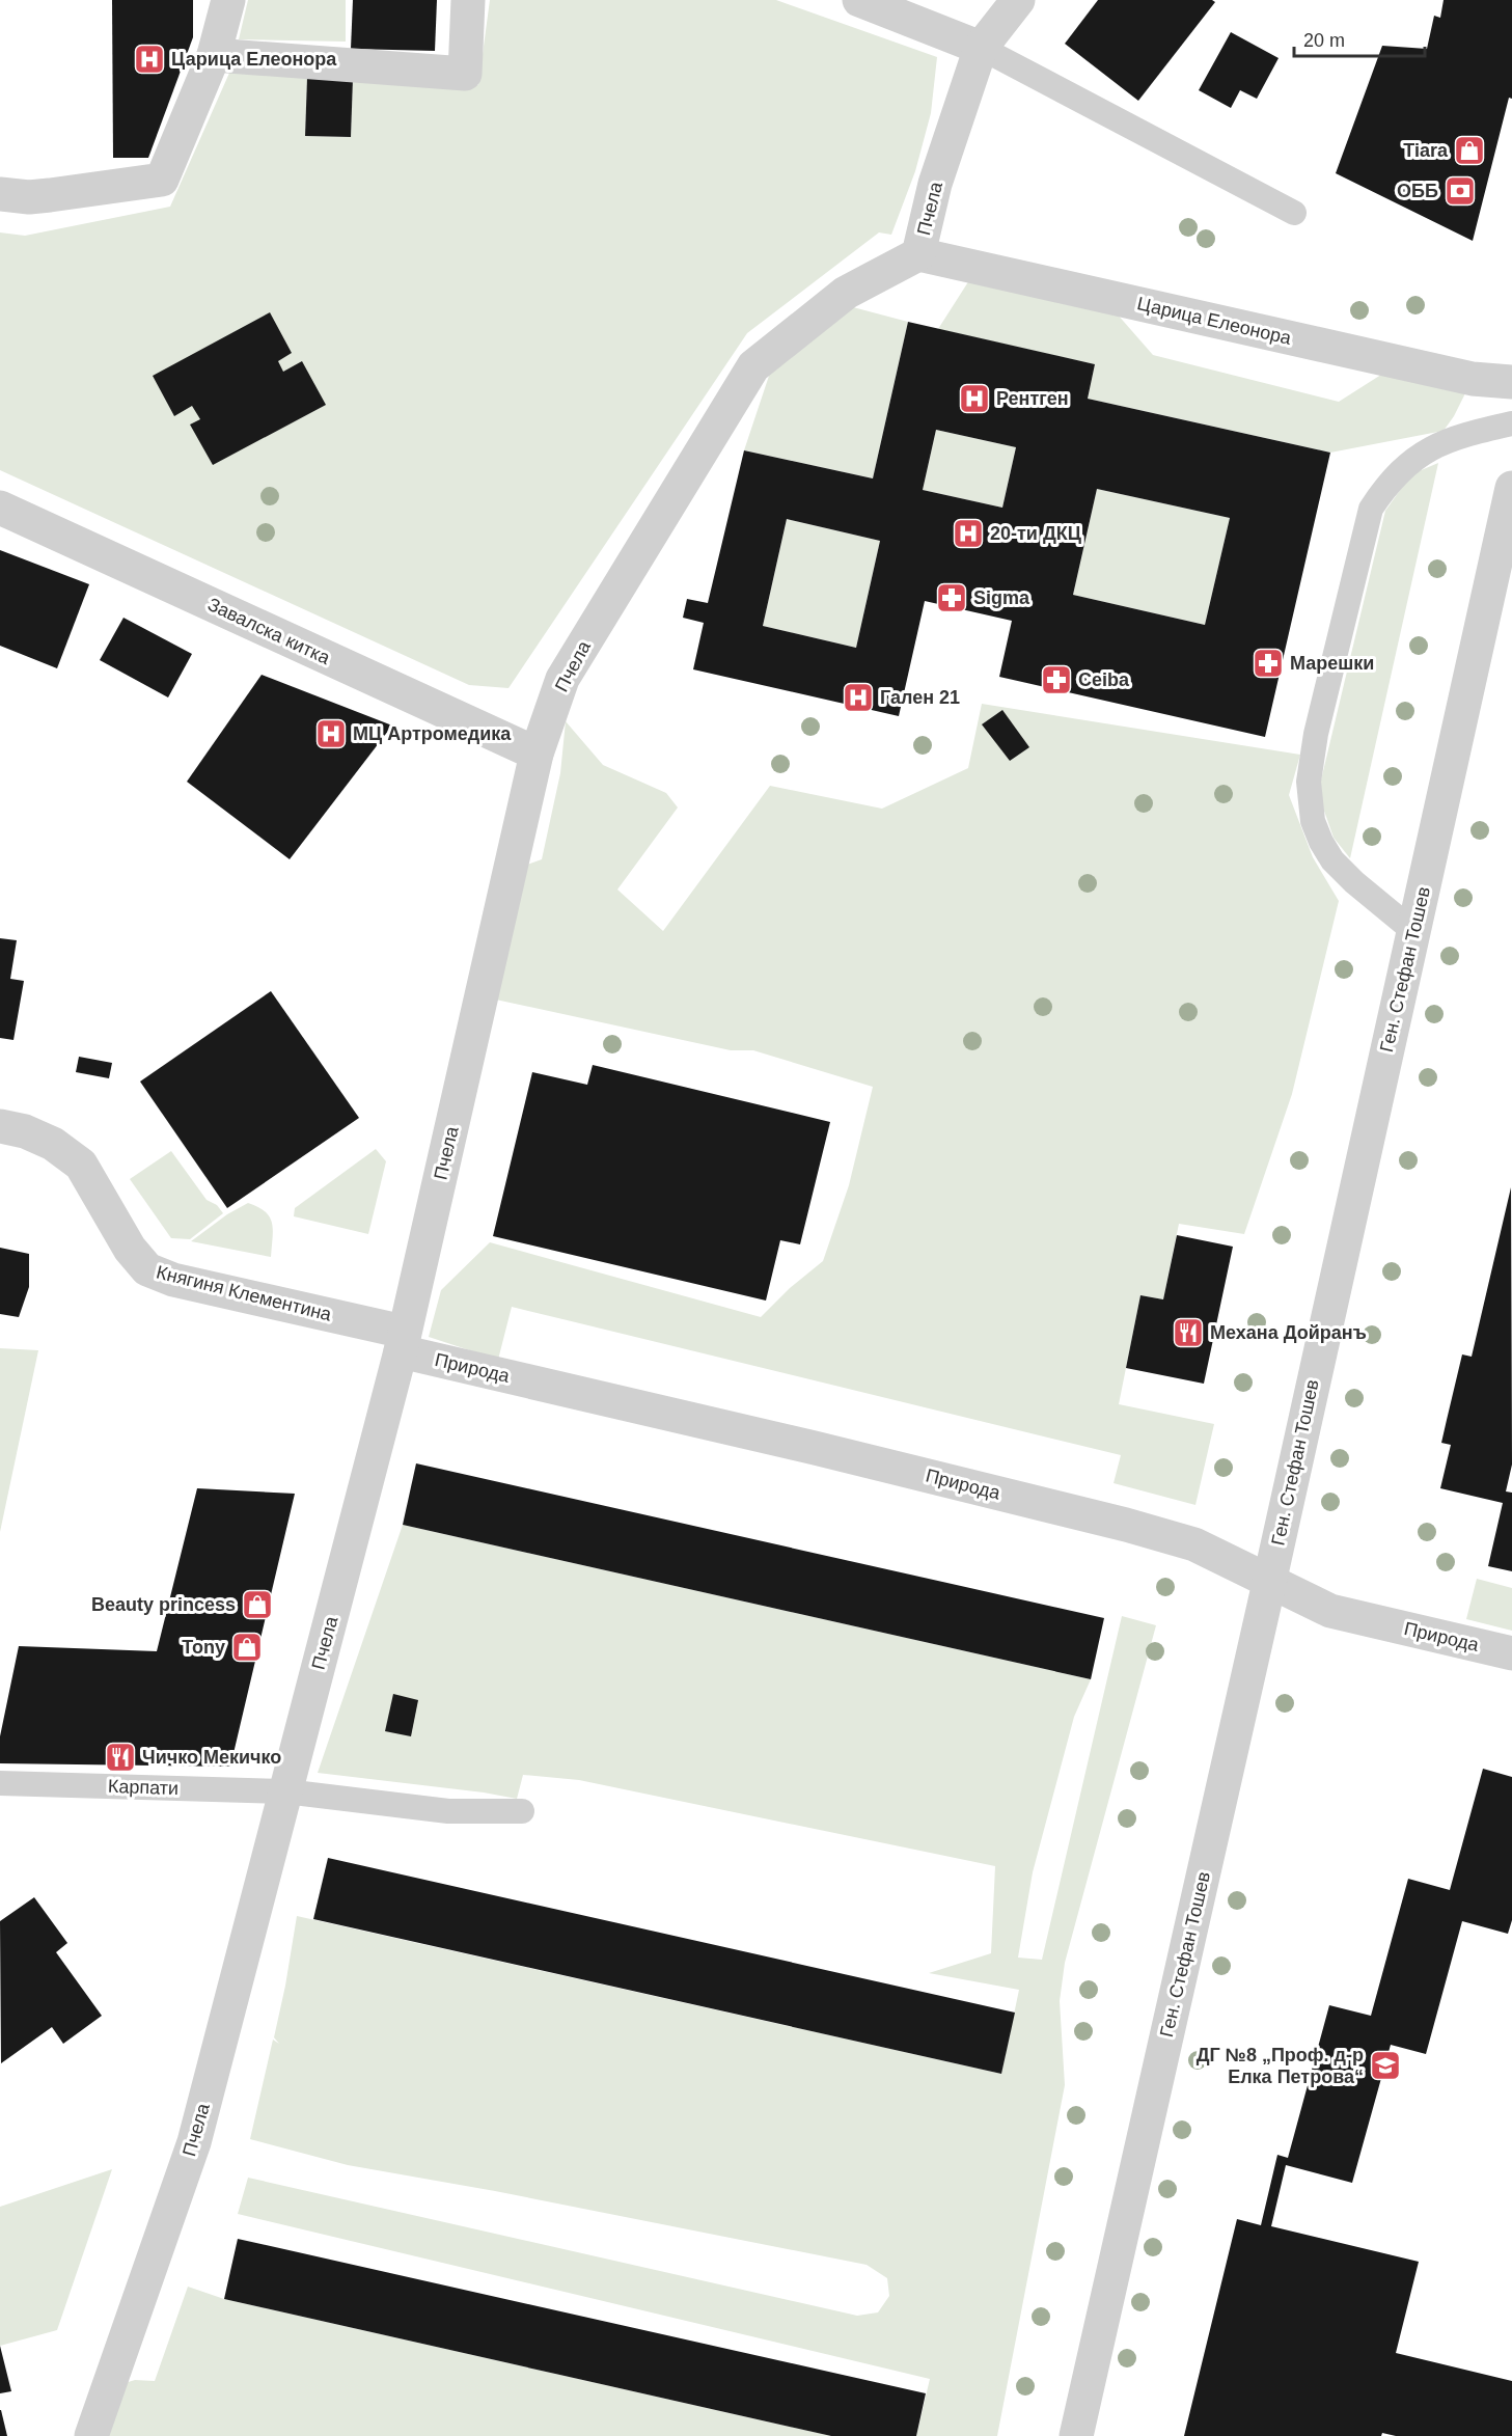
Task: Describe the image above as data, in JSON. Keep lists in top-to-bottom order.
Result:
{
  "streets": {
    "street": [
      "Пчела",
      "Царица Елеонора",
      "Завалска китка",
      "Ген. Стефан Тошев",
      "Княгиня Клементина",
      "Природа"
    ],
    "lane": ["Карпати"]
  },
  "crossings": [
    ["Пчела", "Царица Елеонора"],
    ["Пчела", "Завалска китка"],
    ["Пчела", "Княгиня Клементина"],
    ["Пчела", "Природа"],
    ["Пчела", "Карпати"],
    ["Ген. Стефан Тошев", "Природа"],
    ["Княгиня Клементина", "Природа"]
  ],
  "places": {
    "hospital": [
      "Царица Елеонора",
      "Рентген",
      "20-ти ДКЦ",
      "Гален 21",
      "МЦ Артромедика"
    ],
    "shop": ["Tiara", "Beauty princess", "Tony"],
    "bank": ["ОББ"],
    "pharmacy": ["Sigma", "Марешки", "Ceiba"],
    "restaurant": ["Механа Дойранъ", "Чичко Мекичко"],
    "school or university": ["ДГ №8 „Проф. д-р Елка Петрова“"]
  },
  "scale_bar": "20 m"
}
